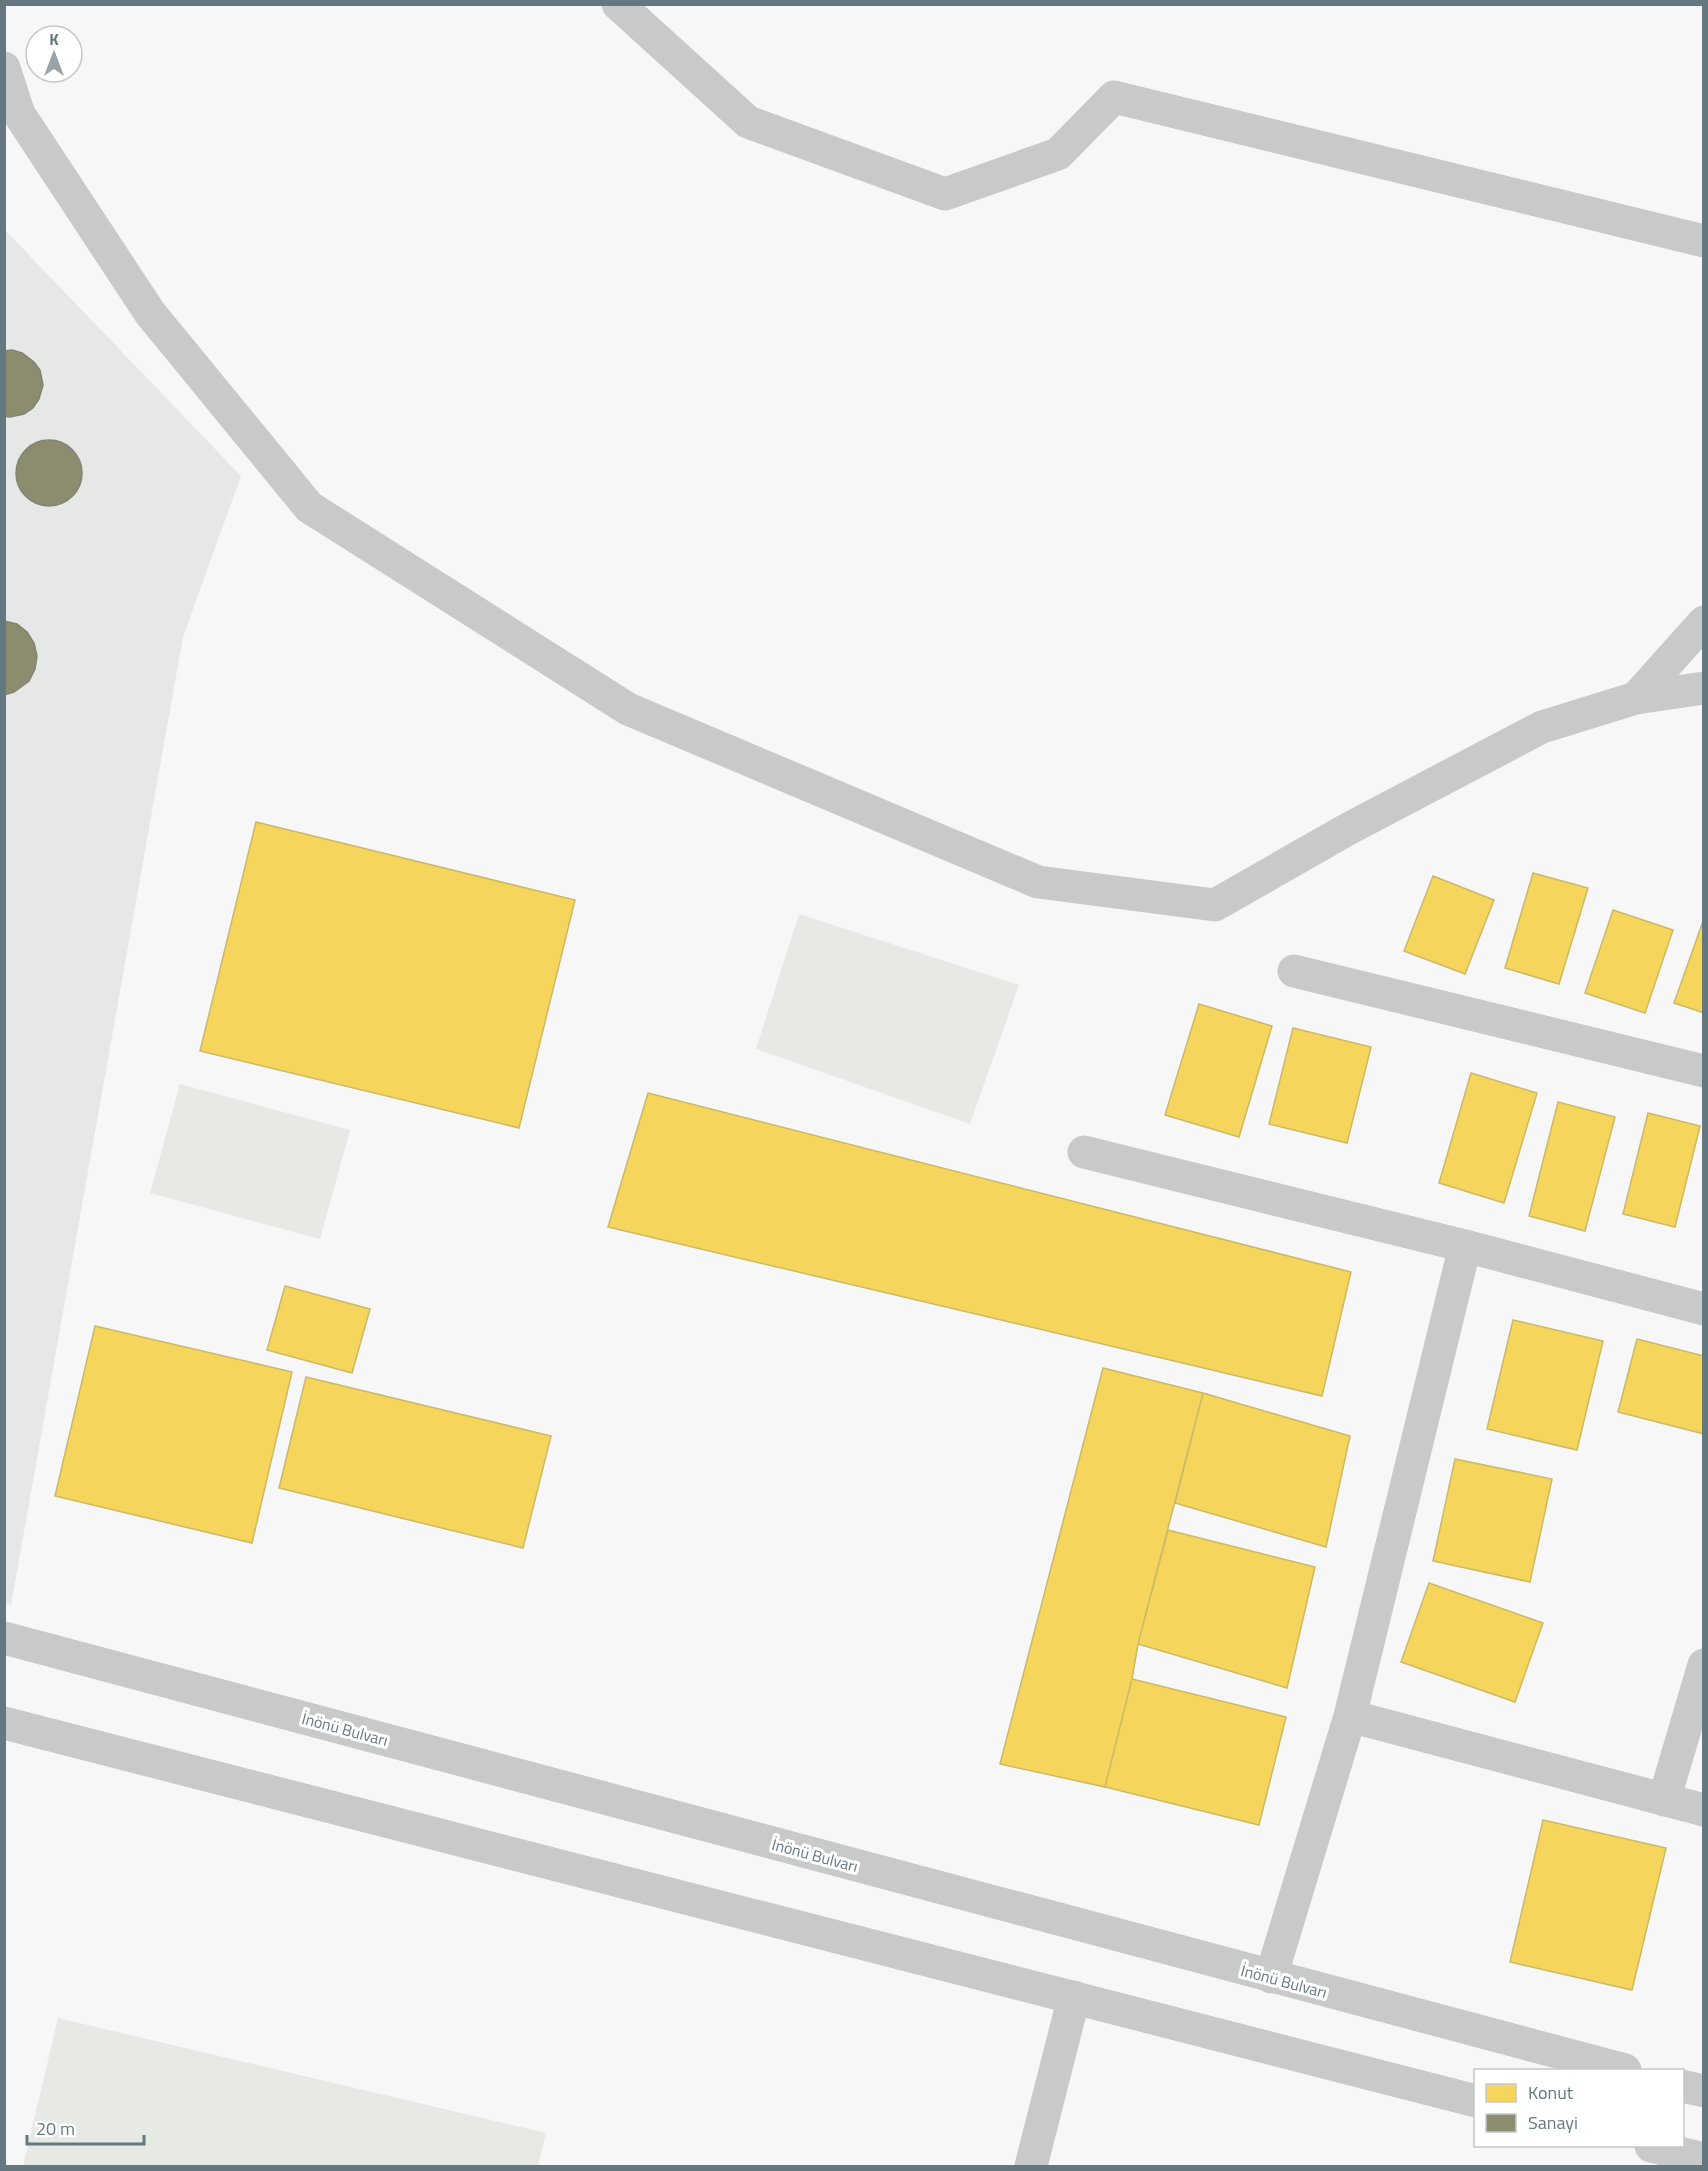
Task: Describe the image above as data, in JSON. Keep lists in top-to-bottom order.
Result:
{
  "streets": {
    "street": ["İnönü Bulvarı"]
  },
  "legend": ["Konut", "Sanayi"],
  "scale_bar": "20 m",
  "north": "top"
}
